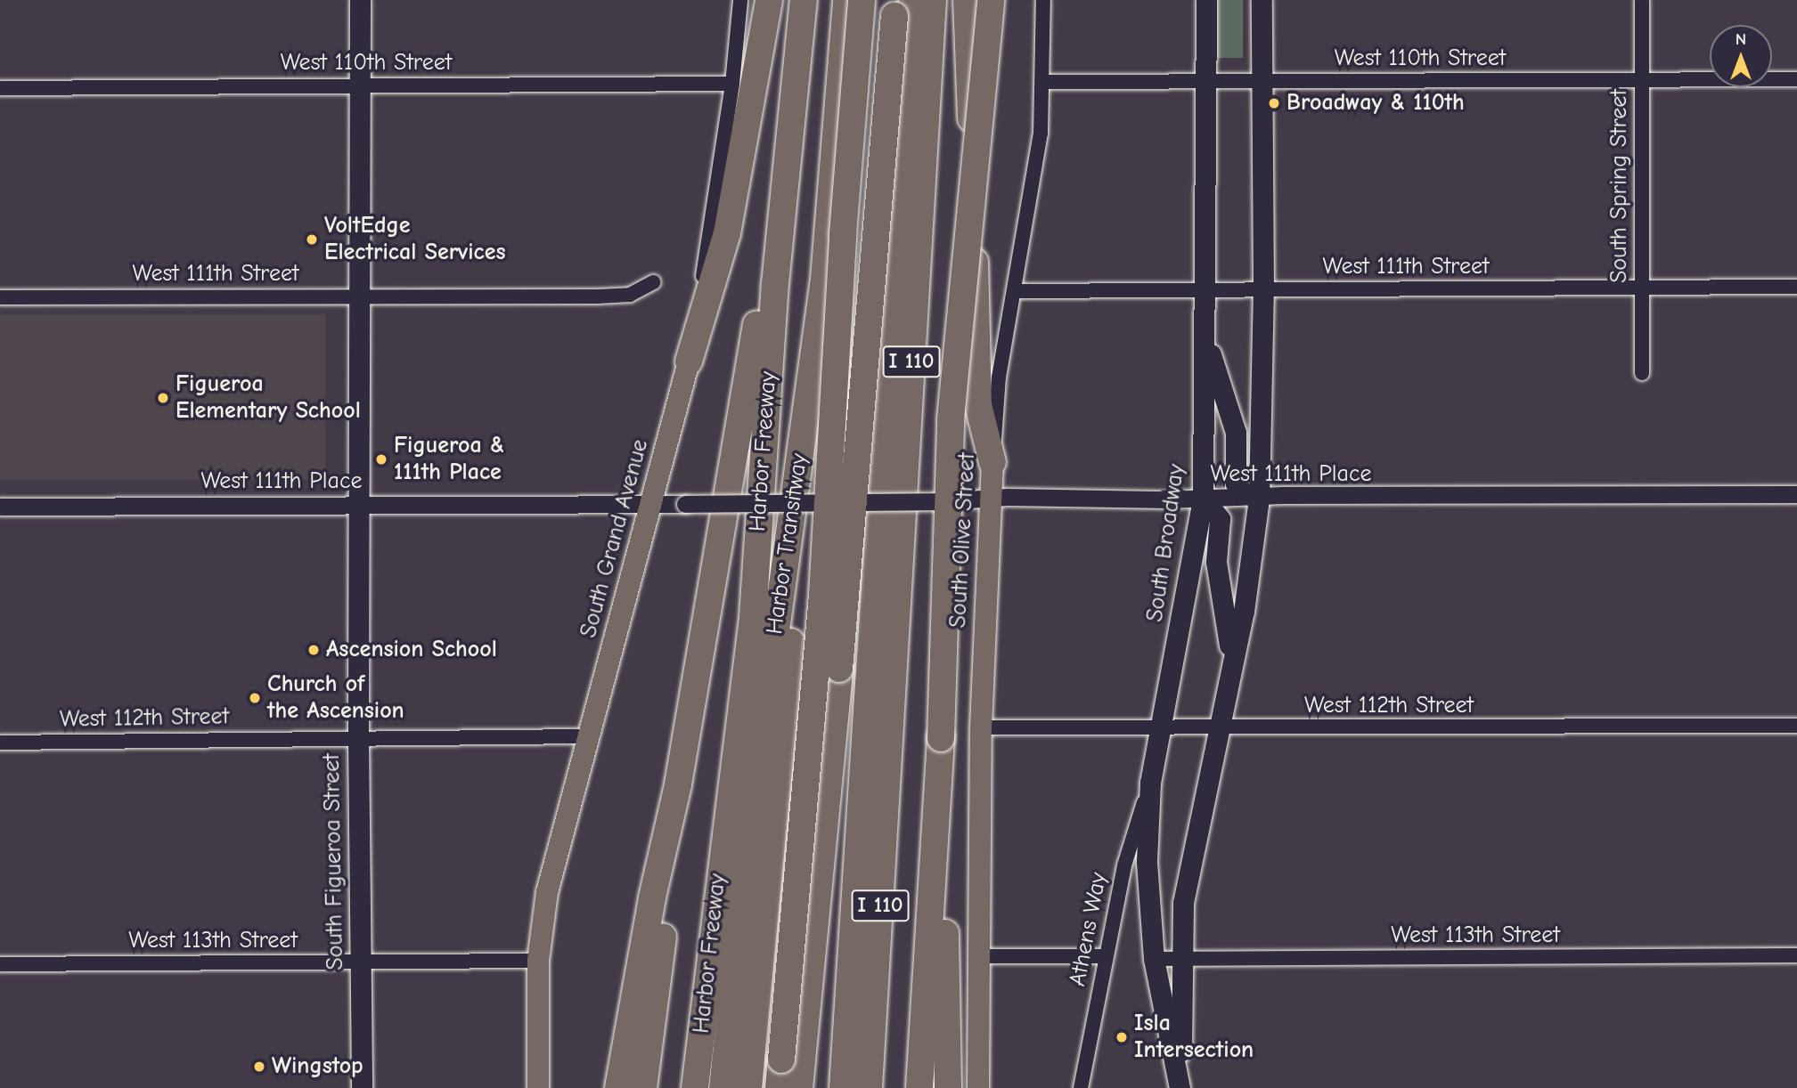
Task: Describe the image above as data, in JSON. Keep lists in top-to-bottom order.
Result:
{
  "streets": {
    "highway": ["I 110", "Harbor Freeway", "Harbor Transitway"],
    "main road": [
      "South Grand Avenue",
      "South Olive Street",
      "South Broadway",
      "South Figueroa Street"
    ],
    "street": [
      "West 110th Street",
      "South Spring Street",
      "West 111th Street",
      "West 111th Place",
      "West 112th Street",
      "Athens Way",
      "West 113th Street"
    ]
  },
  "crossings": [
    ["West 110th Street", "South Spring Street"],
    ["West 110th Street", "South Grand Avenue"],
    ["West 110th Street", "South Olive Street"],
    ["West 110th Street", "South Broadway"],
    ["West 110th Street", "South Figueroa Street"],
    ["South Spring Street", "West 111th Street"],
    ["West 111th Street", "South Olive Street"],
    ["West 111th Street", "South Broadway"],
    ["West 111th Street", "South Figueroa Street"],
    ["West 111th Place", "South Grand Avenue"],
    ["West 111th Place", "South Olive Street"],
    ["West 111th Place", "South Broadway"],
    ["West 111th Place", "South Figueroa Street"],
    ["South Grand Avenue", "West 112th Street"],
    ["South Grand Avenue", "West 113th Street"],
    ["South Olive Street", "West 112th Street"],
    ["South Broadway", "West 112th Street"],
    ["South Broadway", "Athens Way"],
    ["South Broadway", "West 113th Street"],
    ["West 112th Street", "South Figueroa Street"],
    ["South Figueroa Street", "West 113th Street"]
  ],
  "places": [
    "Broadway & 110th",
    "VoltEdge Electrical Services",
    "Figueroa Elementary School",
    "Figueroa & 111th Place",
    "Ascension School",
    "Church of the Ascension",
    "Isla Intersection",
    "Wingstop"
  ],
  "north": "top"
}
